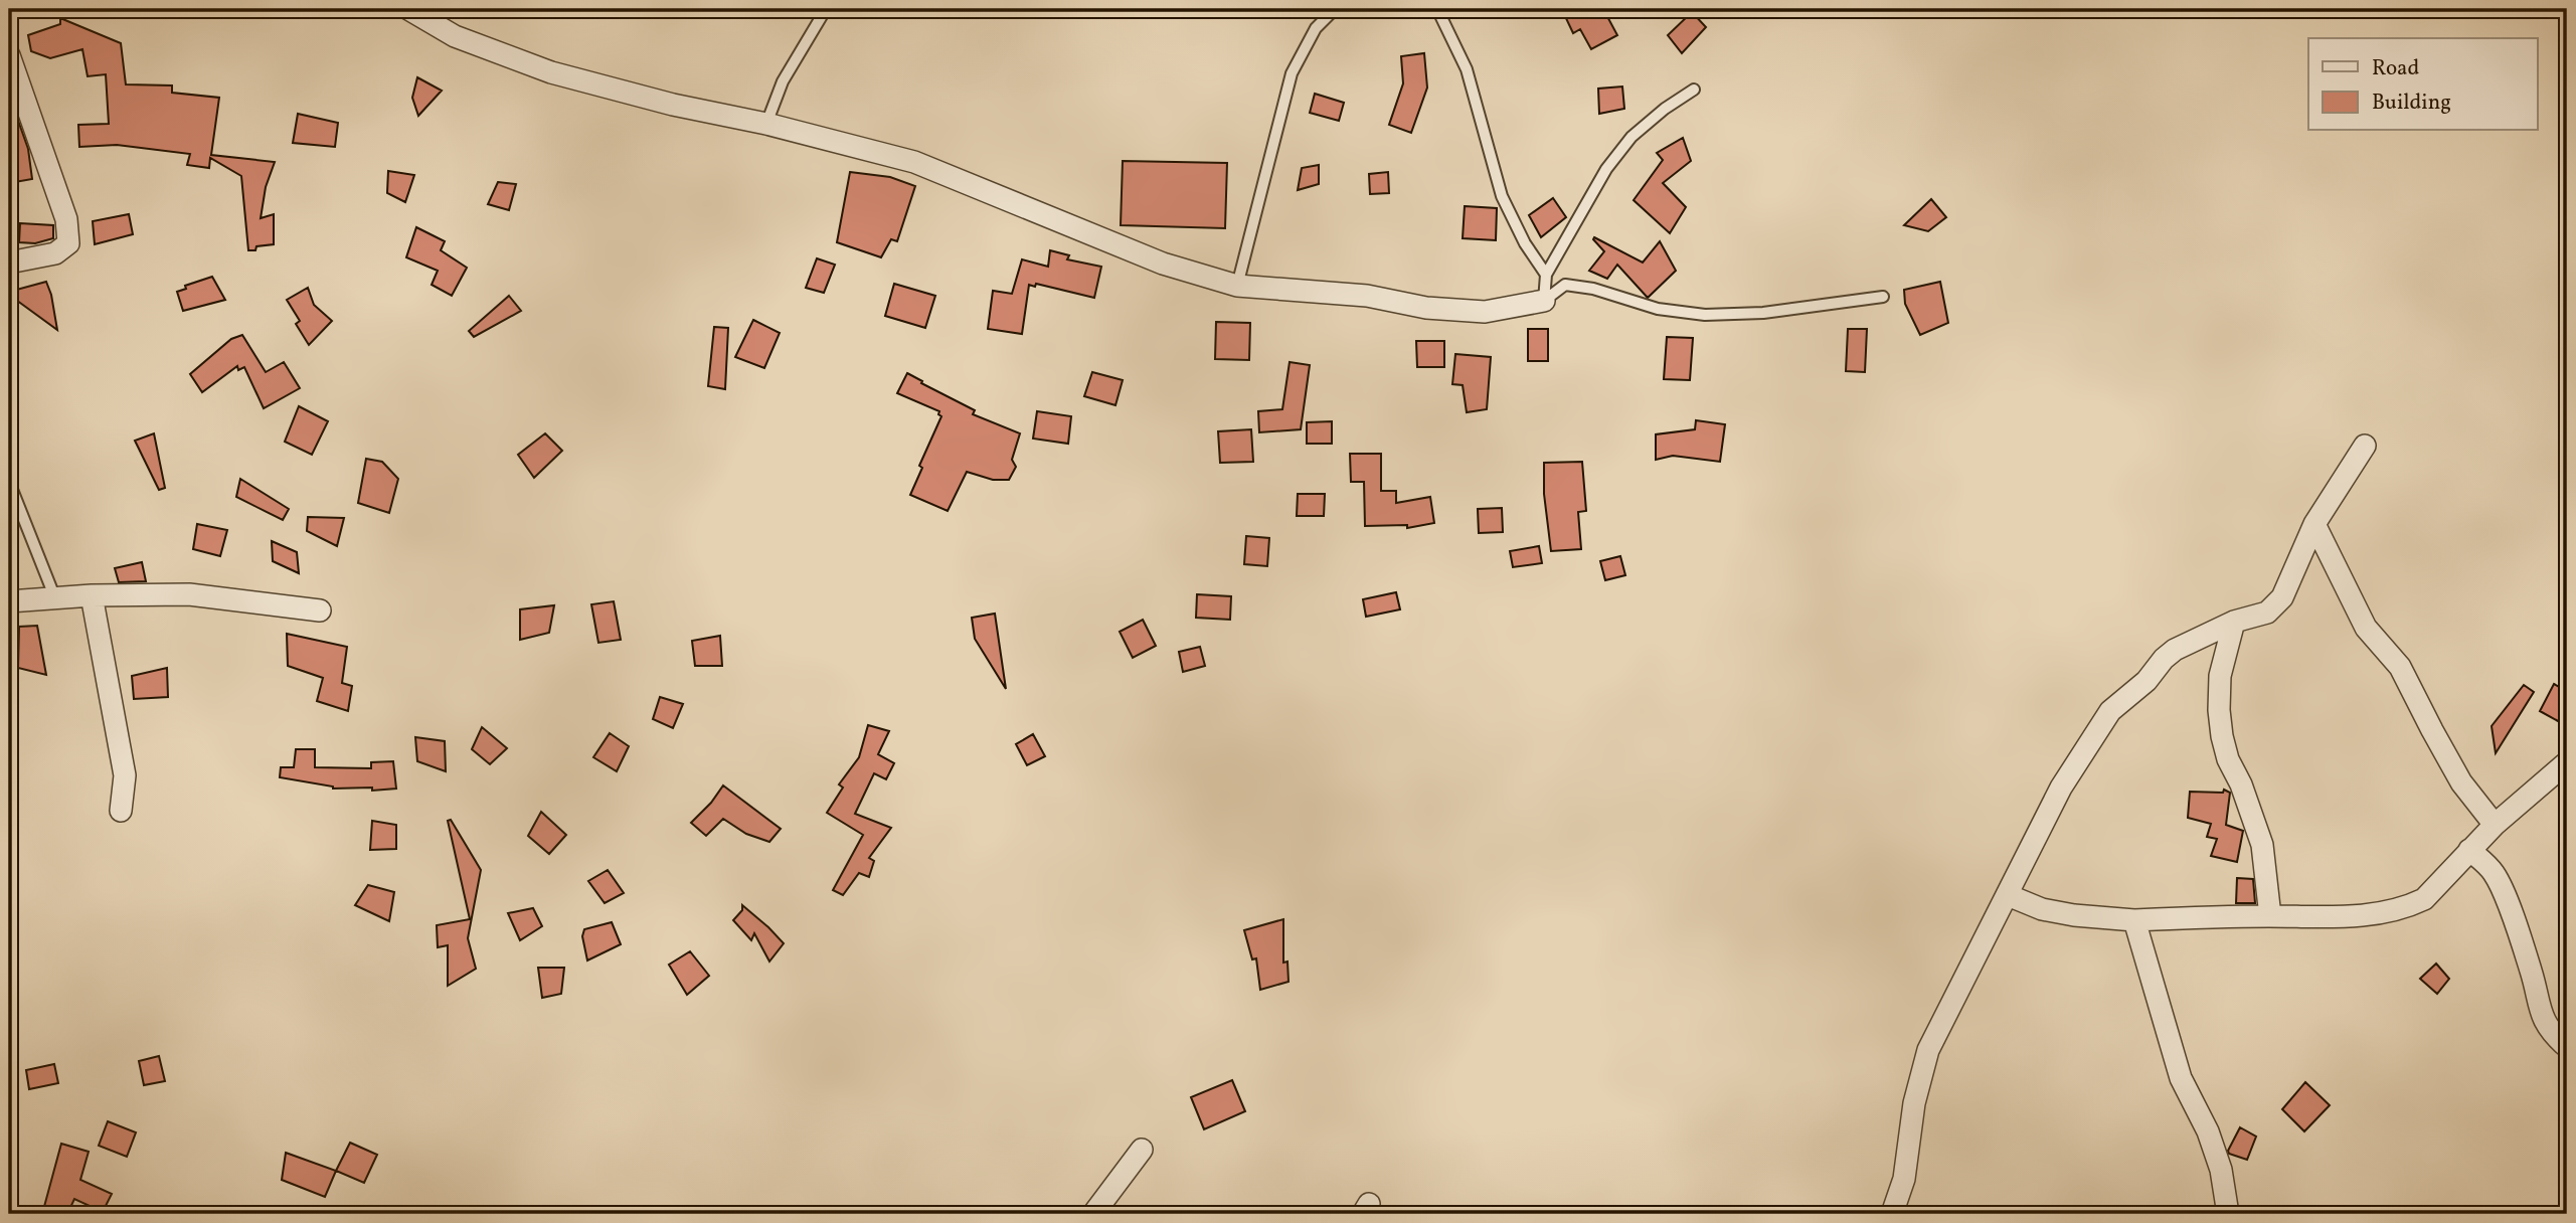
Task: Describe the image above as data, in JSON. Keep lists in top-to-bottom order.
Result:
{
  "legend": ["Road", "Building"]
}
